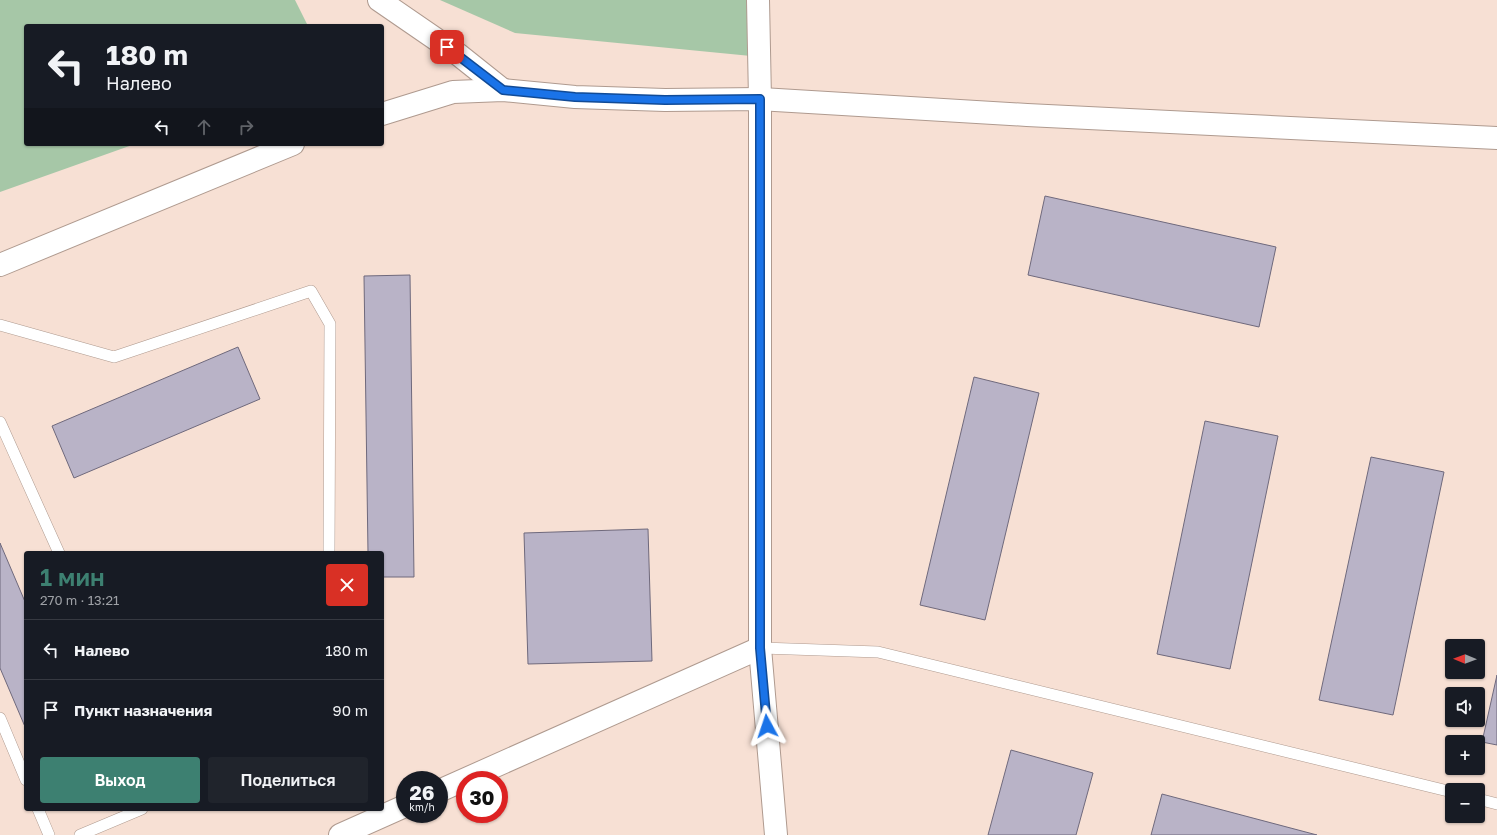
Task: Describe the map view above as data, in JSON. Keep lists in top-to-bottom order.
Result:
{
  "north": "left",
  "page": {
    "turn": ["180 m", "Налево"],
    "heading": ["1 мин", "270 m · 13:21"],
    "list": [
      {
        "name": "Налево",
        "value": "180 m"
      },
      {
        "name": "Пункт назначения",
        "value": "90 m"
      }
    ],
    "map_buttons": ["+", "−"],
    "buttons": ["Выход", "Поделиться"],
    "speed": "26 km/h",
    "limit": "30"
  }
}
